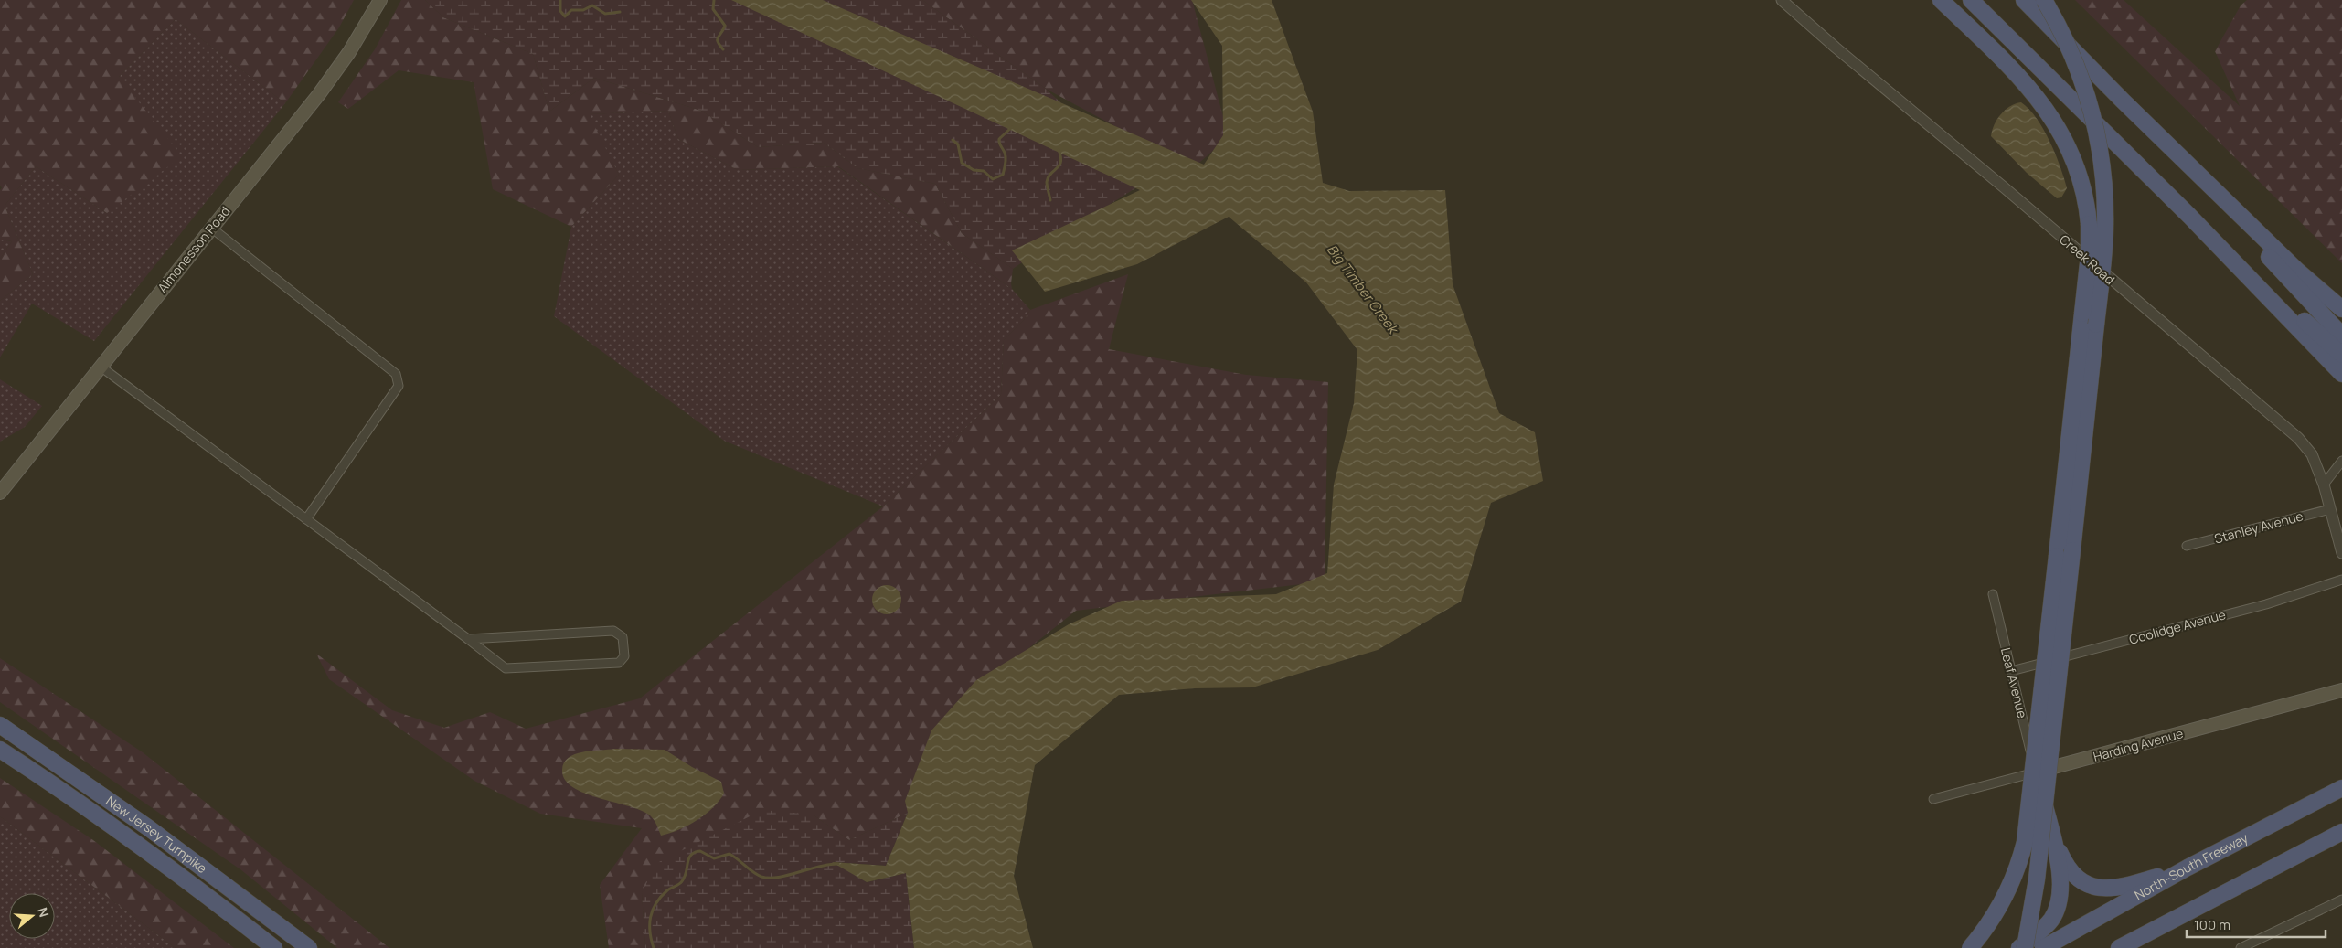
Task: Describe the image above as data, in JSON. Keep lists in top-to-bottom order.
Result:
{
  "streets": {
    "highway": ["New Jersey Turnpike", "North-South Freeway"],
    "main road": ["Almonesson Road", "Harding Avenue"],
    "street": [
      "Creek Road",
      "Stanley Avenue",
      "Coolidge Avenue",
      "Leaf Avenue"
    ]
  },
  "crossings": [
    ["Creek Road", "Stanley Avenue"],
    ["Coolidge Avenue", "Leaf Avenue"],
    ["Leaf Avenue", "Harding Avenue"]
  ],
  "water": ["Big Timber Creek"],
  "scale_bar": "100 m",
  "north": "right"
}
